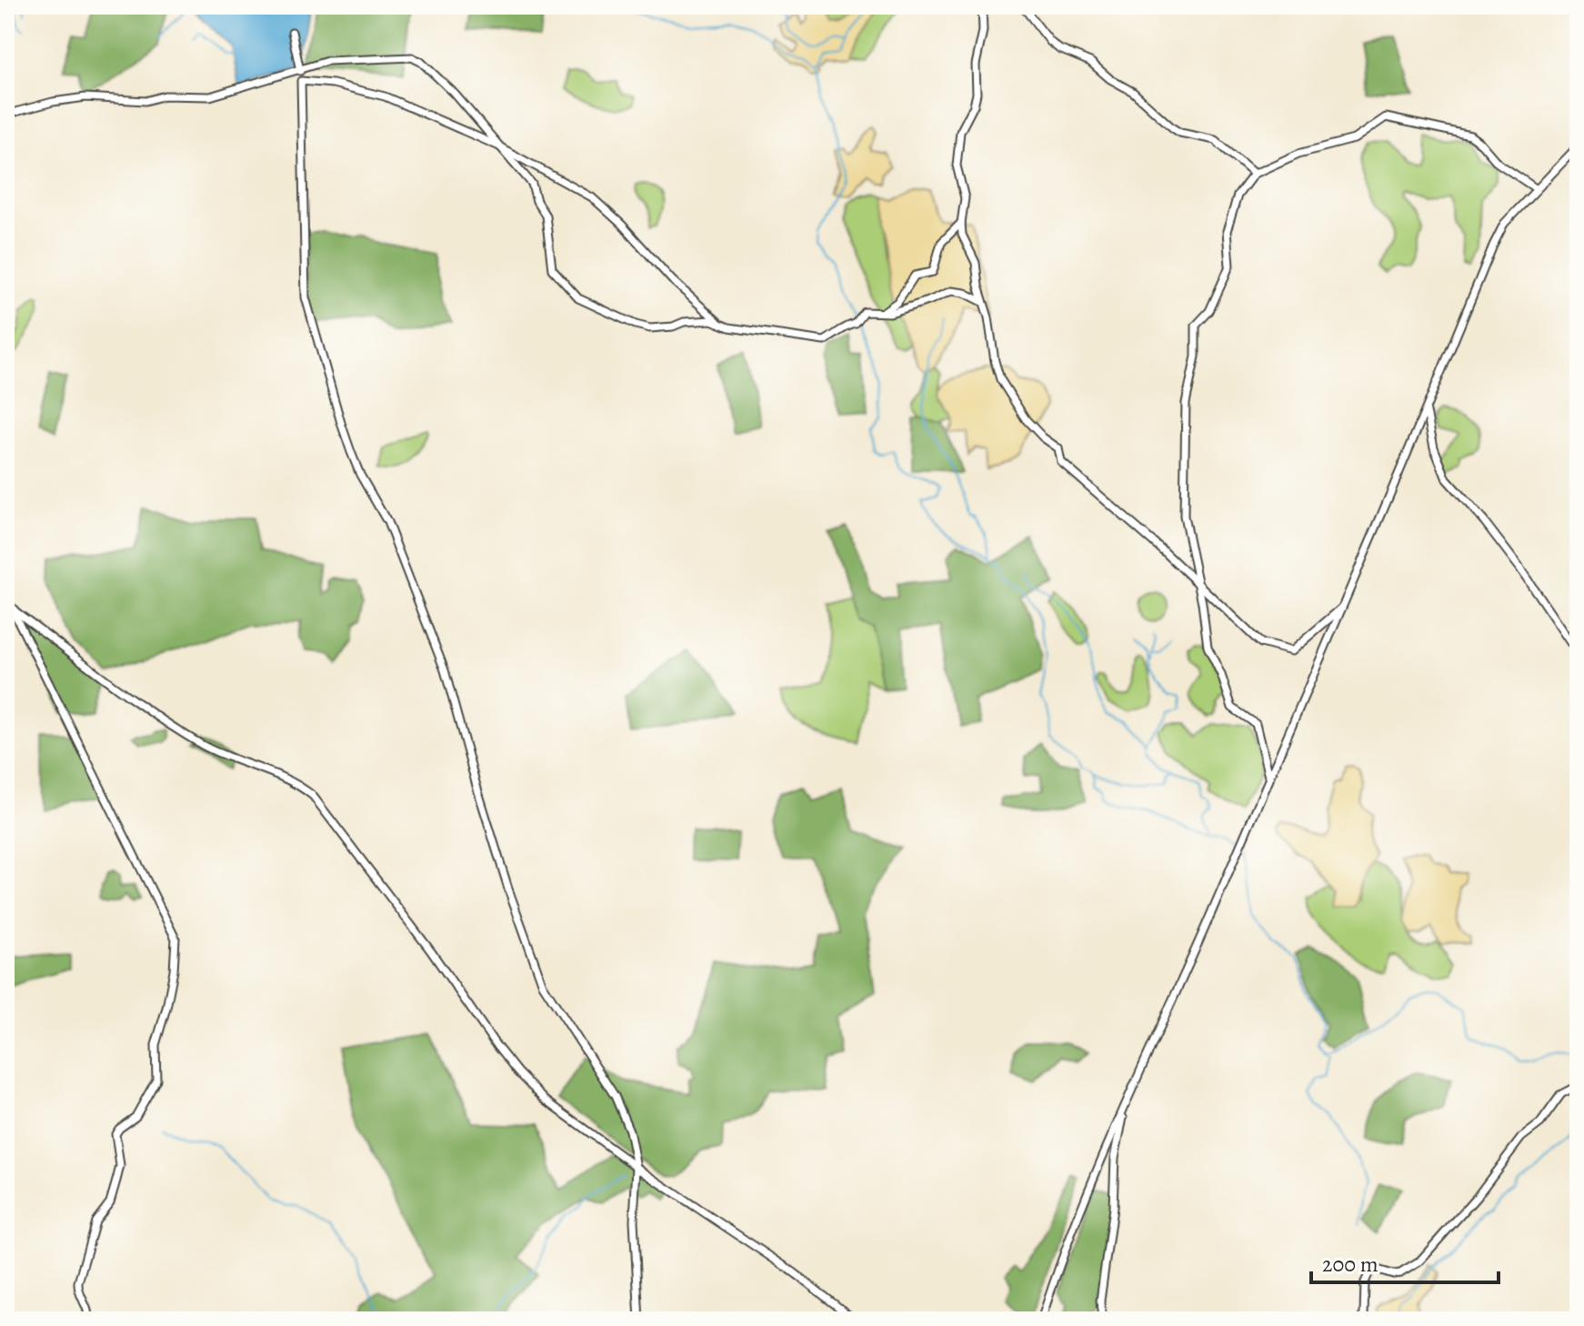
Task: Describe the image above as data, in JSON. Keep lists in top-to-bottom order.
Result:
{
  "scale_bar": "200 m"
}
